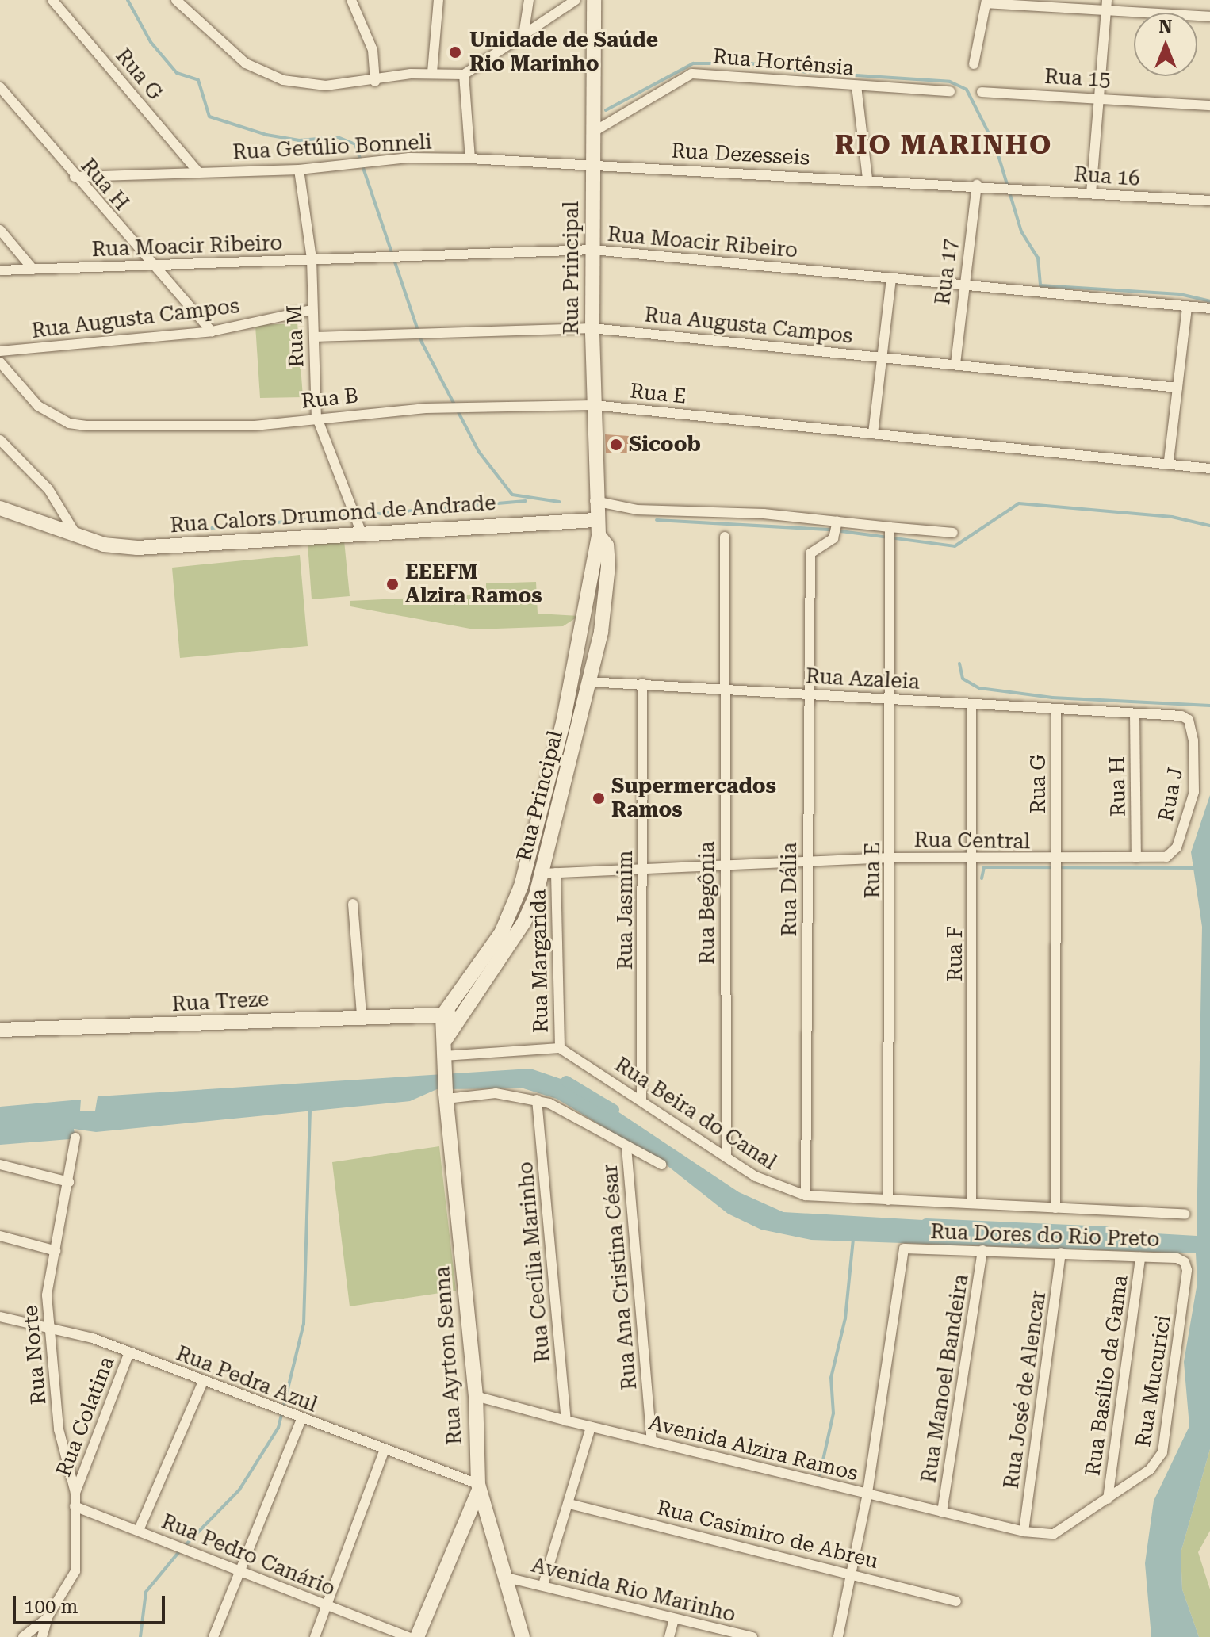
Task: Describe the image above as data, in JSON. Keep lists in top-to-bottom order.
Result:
{
  "streets": {
    "main road": [
      "Rua Principal",
      "Rua Calors Drumond de Andrade",
      "Rua Treze",
      "Rua Ayrton Senna"
    ],
    "street": [
      "Rua Hortênsia",
      "Rua G",
      "Rua 15",
      "Rua Getúlio Bonneli",
      "Rua Dezesseis",
      "Rua 16",
      "Rua H",
      "Rua Moacir Ribeiro",
      "Rua 17",
      "Rua Augusta Campos",
      "Rua M",
      "Rua E",
      "Rua B",
      "Rua Azaleia",
      "Rua J",
      "Rua Central",
      "Rua Dália",
      "Rua Begônia",
      "Rua Jasmim",
      "Rua F",
      "Rua Margarida",
      "Rua Beira do Canal",
      "Rua Dores do Rio Preto",
      "Rua Cecília Marinho",
      "Rua Ana Cristina César",
      "Rua Norte",
      "Rua Basílio da Gama",
      "Rua Manoel Bandeira",
      "Rua Pedra Azul",
      "Rua Mucurici",
      "Rua José de Alencar",
      "Rua Colatina",
      "Avenida Alzira Ramos",
      "Rua Casimiro de Abreu",
      "Rua Pedro Canário",
      "Avenida Rio Marinho"
    ]
  },
  "crossings": [
    ["Rua Hortênsia", "Rua Principal"],
    ["Rua G", "Rua Getúlio Bonneli"],
    ["Rua G", "Rua Azaleia"],
    ["Rua G", "Rua Central"],
    ["Rua G", "Rua Beira do Canal"],
    ["Rua Getúlio Bonneli", "Rua Dezesseis"],
    ["Rua Getúlio Bonneli", "Rua H"],
    ["Rua Getúlio Bonneli", "Rua Principal"],
    ["Rua Getúlio Bonneli", "Rua M"],
    ["Rua Dezesseis", "Rua 16"],
    ["Rua Dezesseis", "Rua Principal"],
    ["Rua Dezesseis", "Rua 17"],
    ["Rua H", "Rua Moacir Ribeiro"],
    ["Rua H", "Rua Augusta Campos"],
    ["Rua H", "Rua Azaleia"],
    ["Rua H", "Rua J"],
    ["Rua H", "Rua Central"],
    ["Rua Moacir Ribeiro", "Rua Principal"],
    ["Rua Moacir Ribeiro", "Rua 17"],
    ["Rua Moacir Ribeiro", "Rua M"],
    ["Rua Principal", "Rua Augusta Campos"],
    ["Rua Principal", "Rua E"],
    ["Rua Principal", "Rua B"],
    ["Rua Principal", "Rua Calors Drumond de Andrade"],
    ["Rua Principal", "Rua Azaleia"],
    ["Rua Principal", "Rua Central"],
    ["Rua Principal", "Rua Margarida"],
    ["Rua Principal", "Rua Treze"],
    ["Rua Principal", "Rua Ayrton Senna"],
    ["Rua 17", "Rua Augusta Campos"],
    ["Rua Augusta Campos", "Rua M"],
    ["Rua M", "Rua B"],
    ["Rua M", "Rua Calors Drumond de Andrade"],
    ["Rua E", "Rua B"],
    ["Rua E", "Rua Azaleia"],
    ["Rua E", "Rua Central"],
    ["Rua E", "Rua Beira do Canal"],
    ["Rua Azaleia", "Rua J"],
    ["Rua Azaleia", "Rua Dália"],
    ["Rua Azaleia", "Rua Begônia"],
    ["Rua Azaleia", "Rua Jasmim"],
    ["Rua Azaleia", "Rua F"],
    ["Rua J", "Rua Central"],
    ["Rua Central", "Rua Dália"],
    ["Rua Central", "Rua Begônia"],
    ["Rua Central", "Rua Jasmim"],
    ["Rua Central", "Rua F"],
    ["Rua Central", "Rua Margarida"],
    ["Rua Dália", "Rua Beira do Canal"],
    ["Rua Begônia", "Rua Beira do Canal"],
    ["Rua Jasmim", "Rua Beira do Canal"],
    ["Rua F", "Rua Beira do Canal"],
    ["Rua Margarida", "Rua Beira do Canal"],
    ["Rua Dores do Rio Preto", "Rua Basílio da Gama"],
    ["Rua Dores do Rio Preto", "Rua Manoel Bandeira"],
    ["Rua Dores do Rio Preto", "Rua Mucurici"],
    ["Rua Dores do Rio Preto", "Rua José de Alencar"],
    ["Rua Dores do Rio Preto", "Avenida Alzira Ramos"],
    ["Rua Cecília Marinho", "Avenida Alzira Ramos"],
    ["Rua Ana Cristina César", "Avenida Alzira Ramos"],
    ["Rua Norte", "Rua Pedra Azul"],
    ["Rua Norte", "Rua Colatina"],
    ["Rua Ayrton Senna", "Rua Pedra Azul"],
    ["Rua Ayrton Senna", "Avenida Alzira Ramos"],
    ["Rua Ayrton Senna", "Avenida Rio Marinho"],
    ["Rua Basílio da Gama", "Rua Mucurici"],
    ["Rua Manoel Bandeira", "Avenida Alzira Ramos"],
    ["Rua Pedra Azul", "Rua Colatina"],
    ["Rua Mucurici", "Rua José de Alencar"],
    ["Rua Mucurici", "Avenida Alzira Ramos"],
    ["Rua José de Alencar", "Avenida Alzira Ramos"],
    ["Rua Colatina", "Rua Pedro Canário"]
  ],
  "districts": ["RIO MARINHO"],
  "places": [
    "Unidade de Saúde Rio Marinho",
    "Sicoob",
    "EEEFM Alzira Ramos",
    "Supermercados Ramos"
  ],
  "scale_bar": "100 m",
  "north": "top"
}
